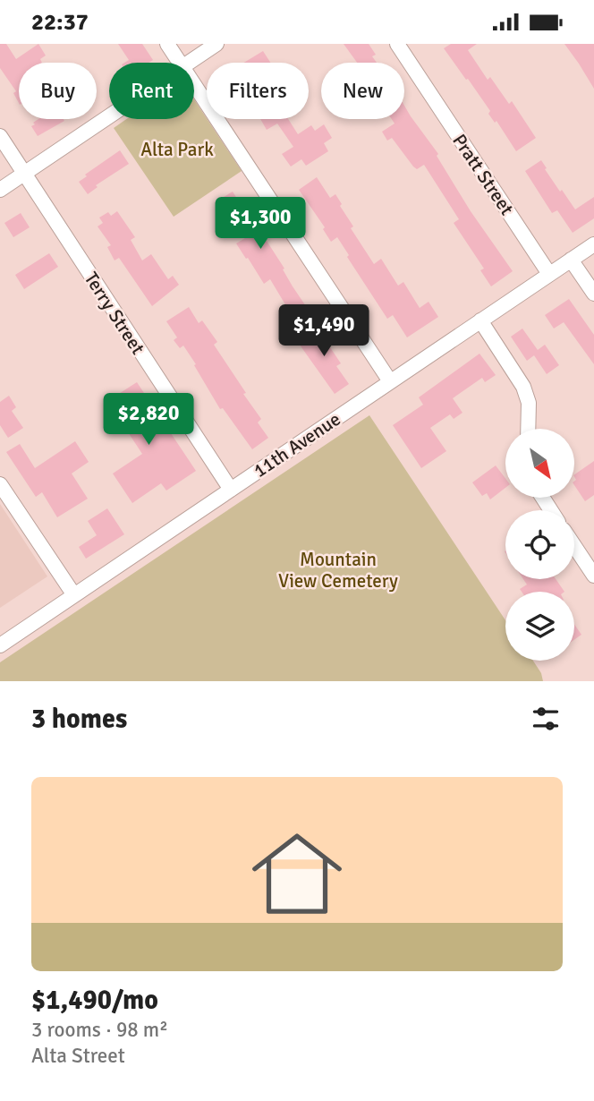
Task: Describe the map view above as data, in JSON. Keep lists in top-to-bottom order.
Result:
{
  "streets": {
    "street": ["Pratt Street", "Terry Street", "11th Avenue"]
  },
  "crossings": [
    ["Pratt Street", "11th Avenue"],
    ["Terry Street", "11th Avenue"]
  ],
  "parks": ["Alta Park", "Mountain View Cemetery"],
  "north": "bottom right",
  "page": {
    "status": "22:37",
    "chip": [
      "Buy",
      "Rent",
      "Filters",
      "New"
    ],
    "price": ["$1,300", "$1,490", "$2,820"],
    "heading": "3 homes",
    "list": [
      {
        "name": "$1,490/mo",
        "note": "3 rooms · 98 m² · Alta Street"
      }
    ]
  }
}
